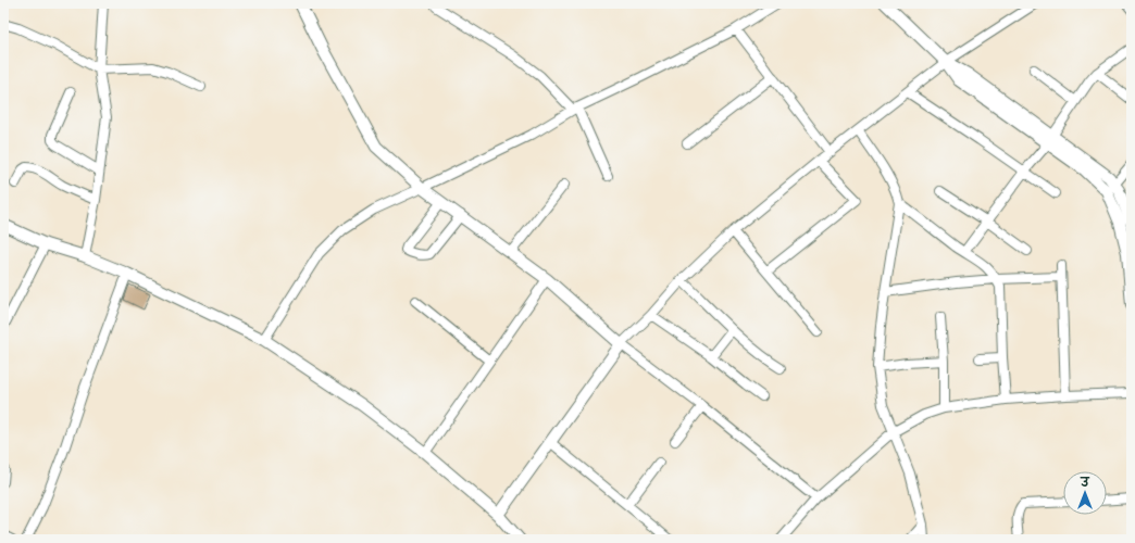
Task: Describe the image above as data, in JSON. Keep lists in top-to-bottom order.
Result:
{
  "north": "top"
}
